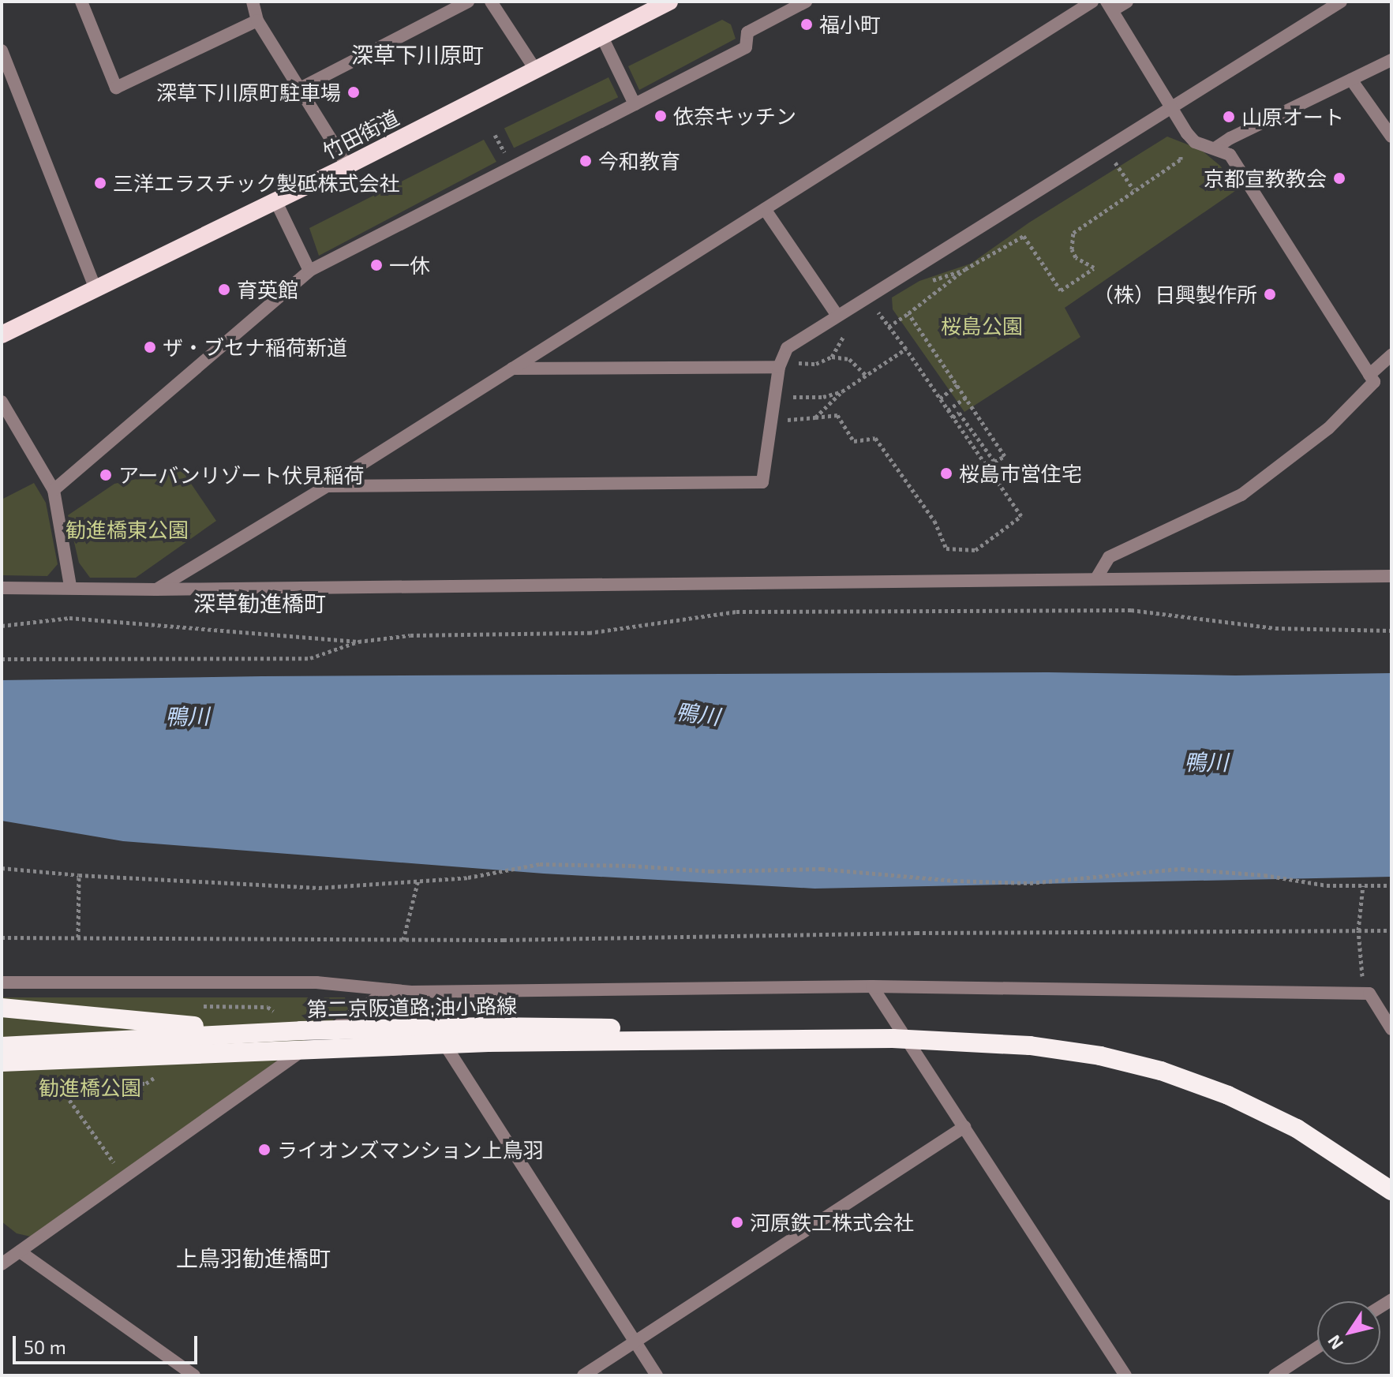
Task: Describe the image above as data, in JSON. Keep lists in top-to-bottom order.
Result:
{
  "streets": {
    "highway": ["竹田街道", "第二京阪道路;油小路線"]
  },
  "districts": ["深草下川原町", "深草勧進橋町", "上鳥羽勧進橋町"],
  "water": ["鴨川"],
  "parks": ["桜島公園", "勧進橋東公園", "勧進橋公園"],
  "places": [
    "福小町",
    "深草下川原町駐車場",
    "依奈キッチン",
    "山原オート",
    "今和教育",
    "京都宣教教会",
    "三洋エラスチック製砥株式会社",
    "一休",
    "育英館",
    "（株）日興製作所",
    "ザ・ブセナ稲荷新道",
    "桜島市営住宅",
    "アーバンリゾート伏見稲荷",
    "ライオンズマンション上鳥羽",
    "河原鉄工株式会社"
  ],
  "scale_bar": "50 m",
  "north": "bottom left"
}
